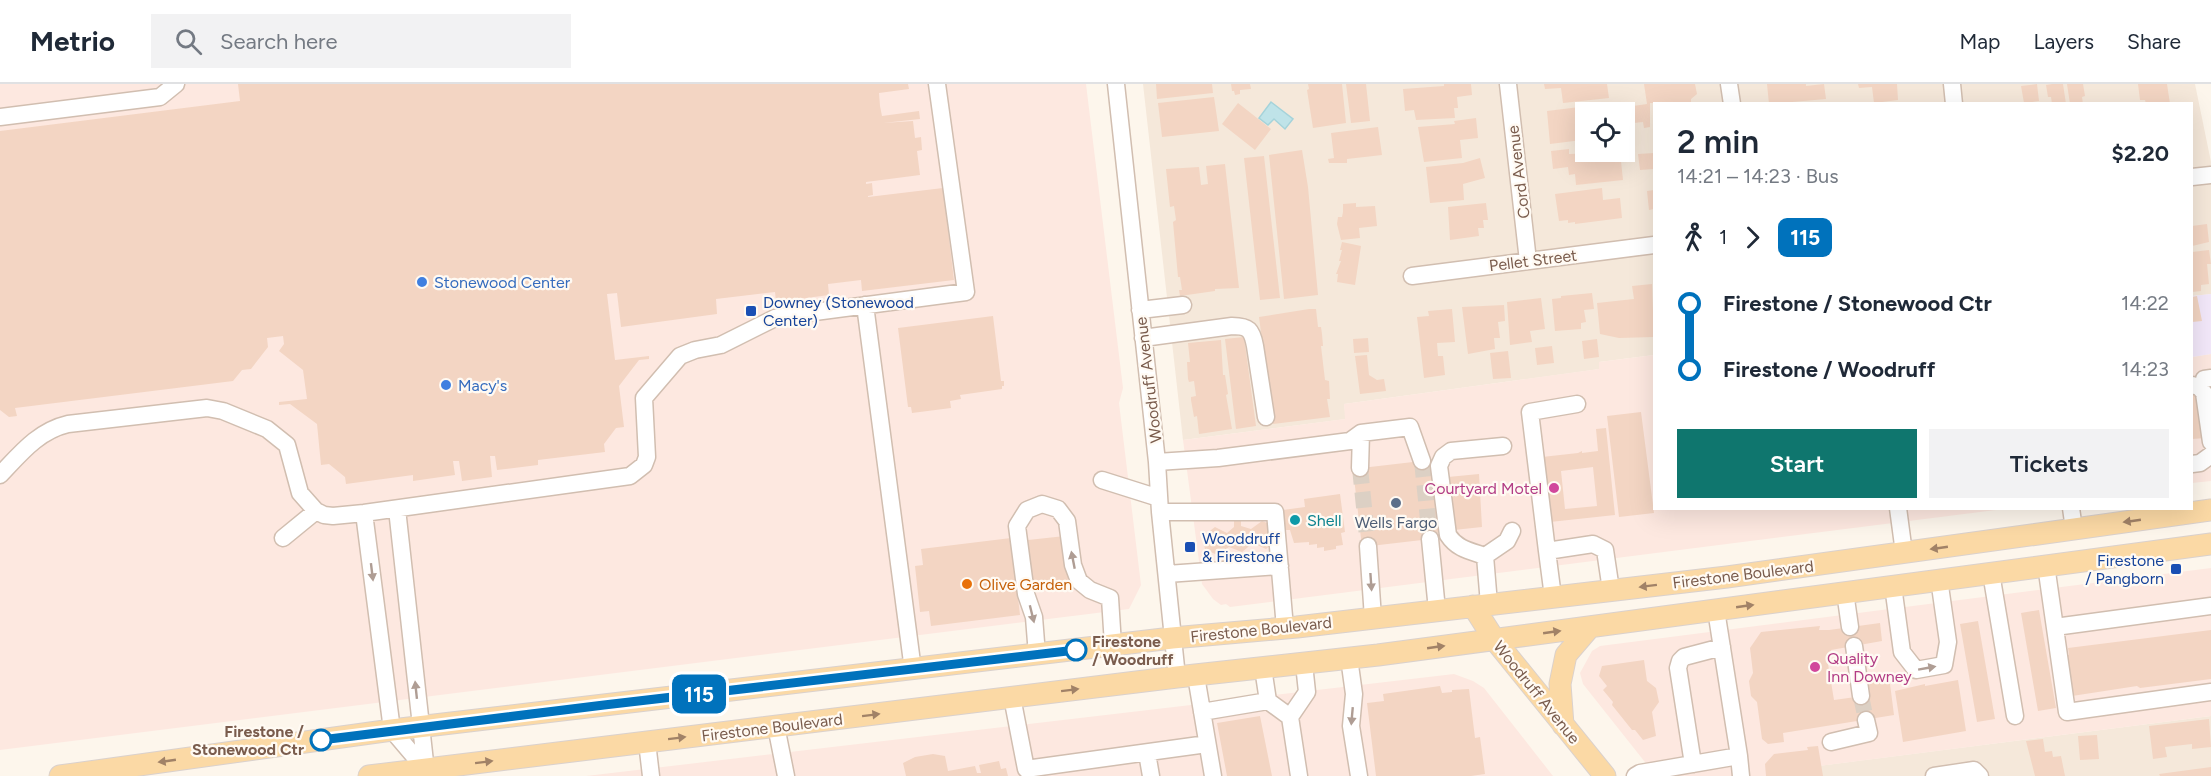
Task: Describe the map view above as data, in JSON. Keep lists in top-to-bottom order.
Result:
{
  "streets": {
    "main road": ["Woodruff Avenue", "Firestone Boulevard"],
    "street": ["Cord Avenue", "Pellet Street"]
  },
  "crossings": [
    ["Cord Avenue", "Pellet Street"],
    ["Woodruff Avenue", "Firestone Boulevard"]
  ],
  "places": {
    "other": [
      "Stonewood Center",
      "Macy's",
      "Courtyard Motel",
      "Wells Fargo",
      "Shell",
      "Olive Garden",
      "Firestone / Woodruff",
      "Quality Inn Downey",
      "Firestone / Stonewood Ctr"
    ],
    "transit": ["Downey (Stonewood Center)", "Wooddruff & Firestone", "Firestone / Pangborn"]
  },
  "lines": ["bus line 115"],
  "page": {
    "header": "Metrio",
    "search": "Search here",
    "nav": ["Map", "Layers", "Share"],
    "on_map": "115",
    "heading": ["2 min", "14:21 – 14:23 · Bus", "$2.20"],
    "legs": ["1", "115"],
    "list": [
      {
        "name": "Firestone / Stonewood Ctr",
        "value": "14:22"
      },
      {
        "name": "Firestone / Woodruff",
        "value": "14:23"
      }
    ],
    "buttons": ["Start", "Tickets"]
  }
}
